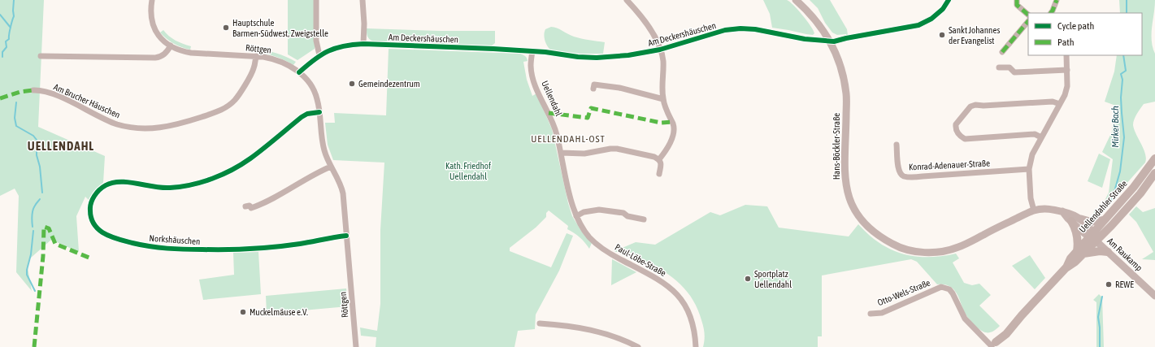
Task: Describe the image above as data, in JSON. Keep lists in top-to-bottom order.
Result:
{
  "streets": {
    "main road": ["Uellendahler Straße"],
    "street": [
      "Am Deckershäuschen",
      "Röttgen",
      "Uellendahl",
      "Am Brucher Häuschen",
      "Hans-Böckler-Straße",
      "Konrad-Adenauer-Straße",
      "Norkshäuschen",
      "Am Raukamp",
      "Paul-Löbe-Straße",
      "Otto-Wels-Straße"
    ]
  },
  "crossings": [
    ["Am Deckershäuschen", "Röttgen"],
    ["Am Deckershäuschen", "Uellendahl"],
    ["Am Deckershäuschen", "Hans-Böckler-Straße"],
    ["Röttgen", "Am Brucher Häuschen"],
    ["Röttgen", "Norkshäuschen"],
    ["Uellendahl", "Paul-Löbe-Straße"],
    ["Hans-Böckler-Straße", "Uellendahler Straße"],
    ["Hans-Böckler-Straße", "Am Raukamp"],
    ["Uellendahler Straße", "Am Raukamp"],
    ["Uellendahler Straße", "Otto-Wels-Straße"]
  ],
  "districts": ["UELLENDAHL-OST", "UELLENDAHL"],
  "water": ["Mirker Bach"],
  "parks": ["Kath. Friedhof Uellendahl"],
  "places": [
    "Hauptschule Barmen-Südwest, Zweigstelle",
    "Sankt Johannes der Evangelist",
    "Gemeindezentrum",
    "Sportplatz Uellendahl",
    "REWE",
    "Muckelmäuse e.V."
  ],
  "legend": ["Cycle path", "Path"]
}
